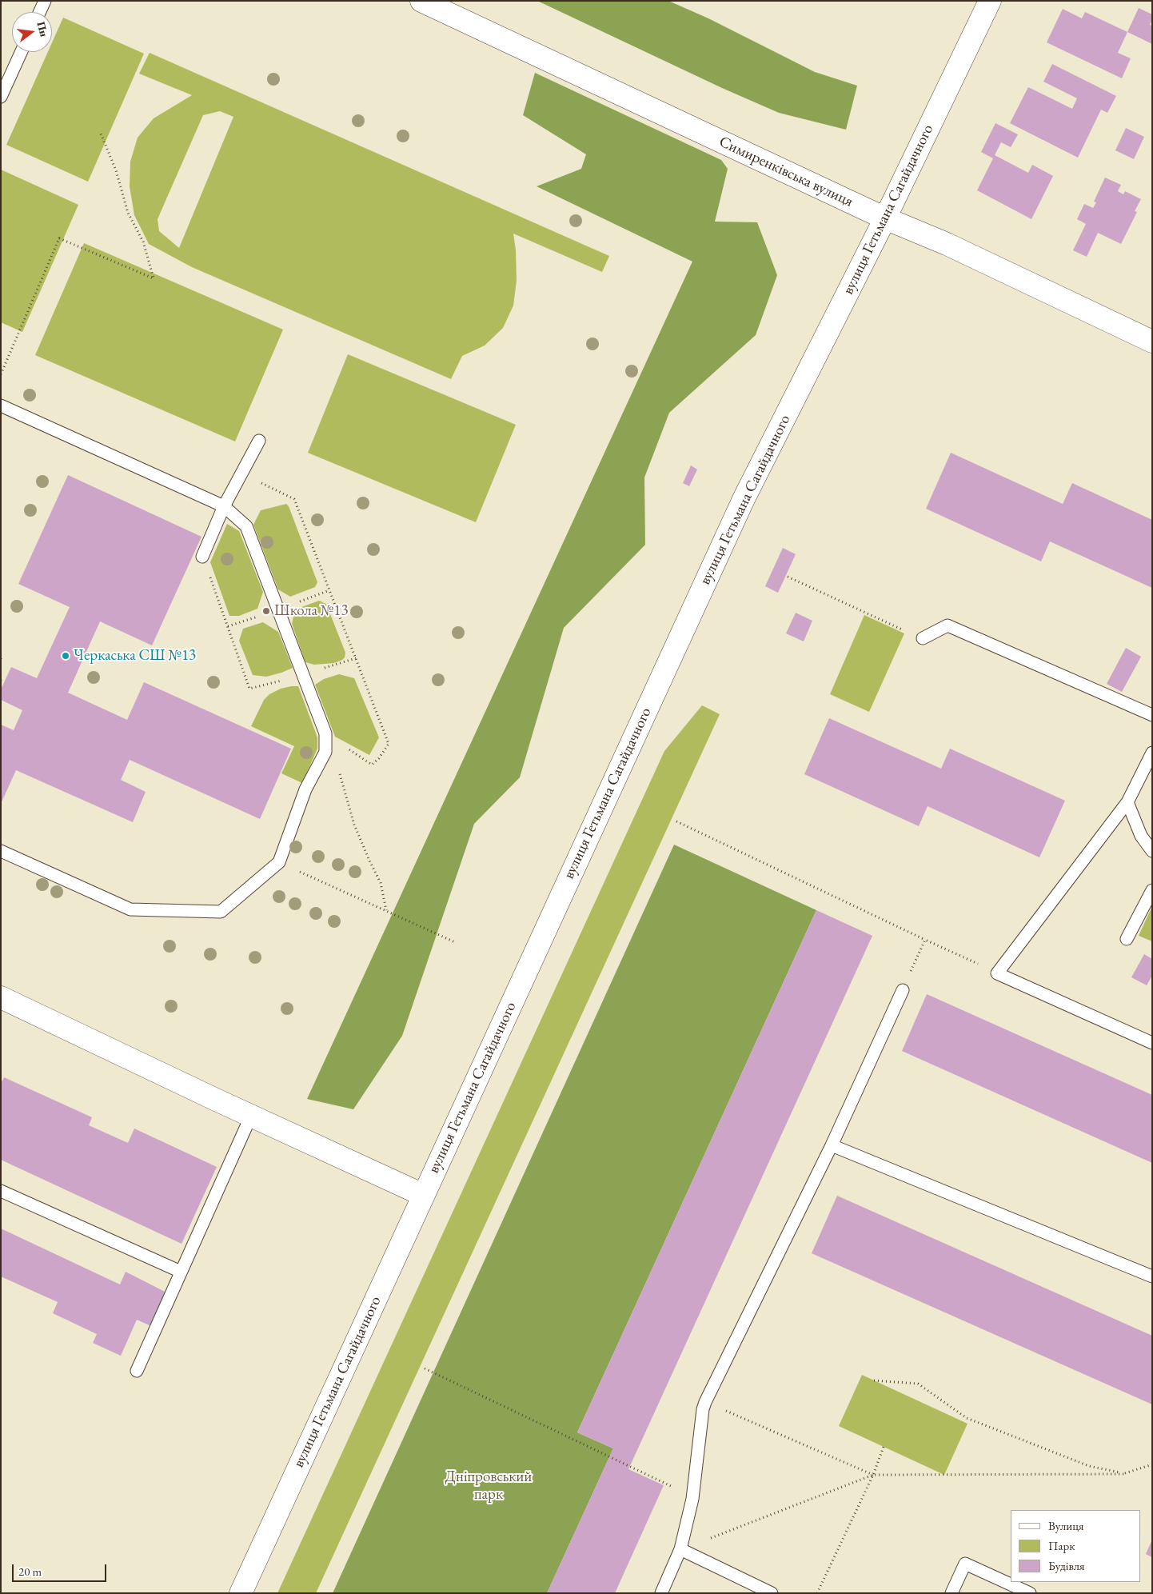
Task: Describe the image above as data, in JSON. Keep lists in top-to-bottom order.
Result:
{
  "streets": {
    "main road": ["Симиренківська вулиця", "вулиця Гетьмана Сагайдачного"]
  },
  "crossings": [
    ["Симиренківська вулиця", "вулиця Гетьмана Сагайдачного"]
  ],
  "parks": ["Дніпровський парк"],
  "places": ["Школа №13", "Черкаська СШ №13"],
  "legend": ["Вулиця", "Парк", "Будівля"],
  "scale_bar": "20 m",
  "north": "right"
}
